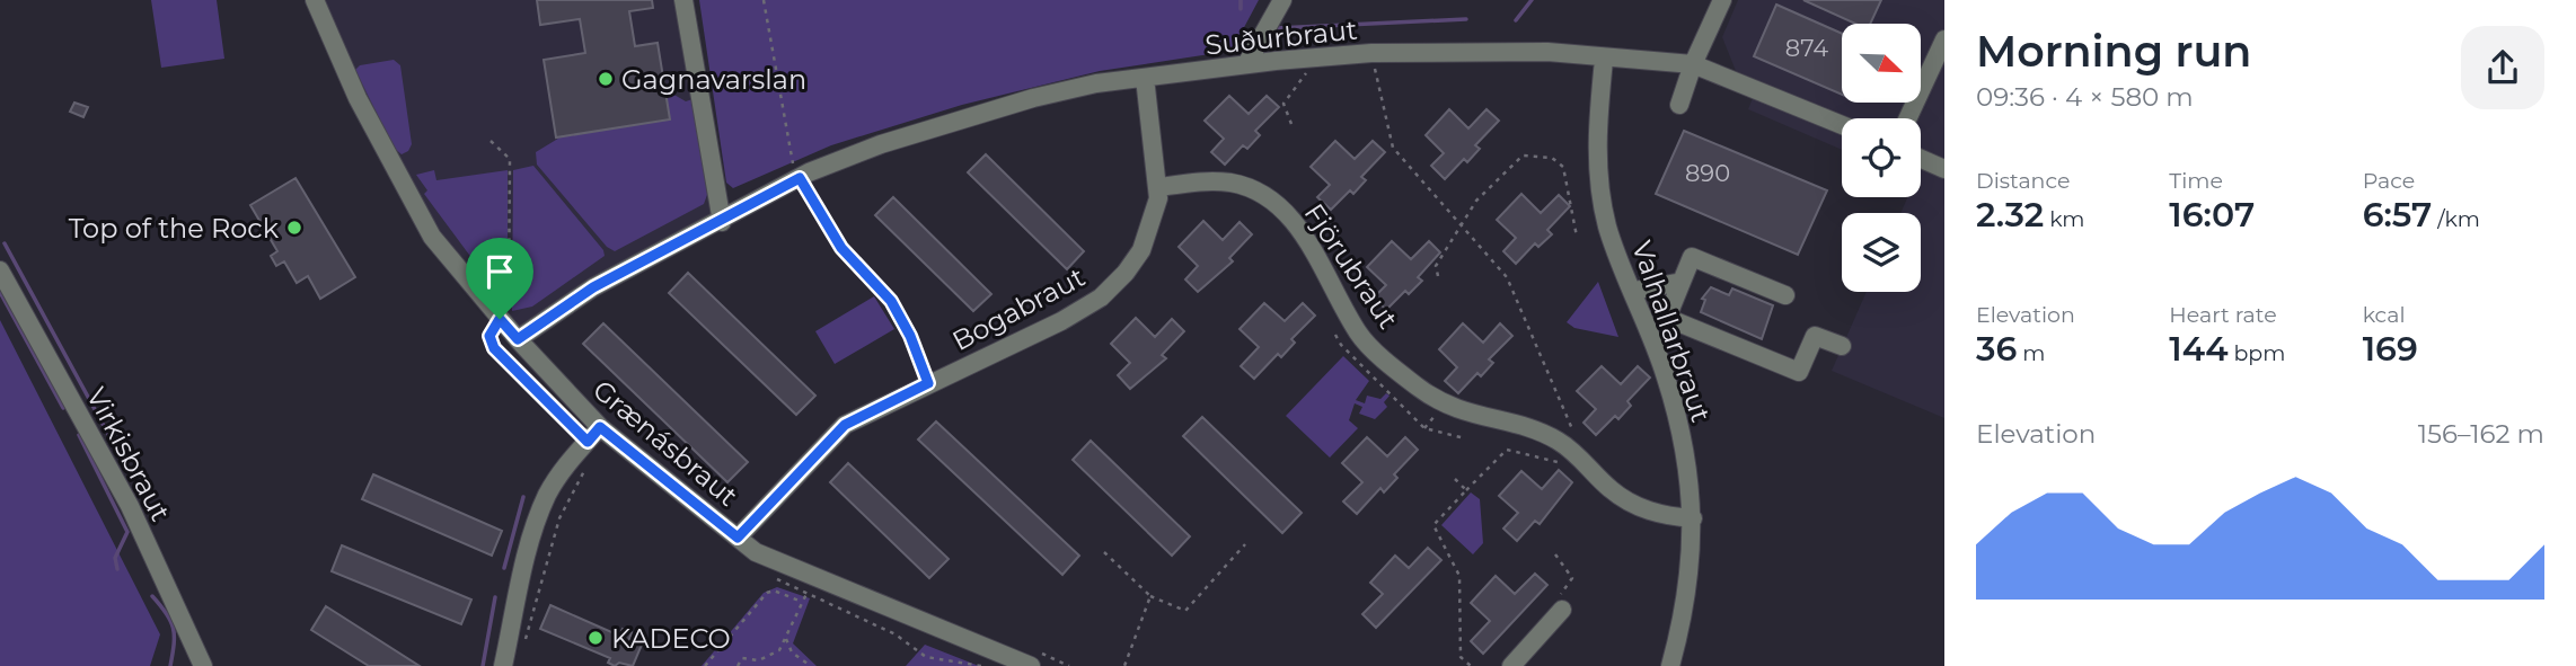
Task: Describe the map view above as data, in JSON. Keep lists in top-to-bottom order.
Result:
{
  "streets": {
    "street": [
      "Suðurbraut",
      "Fjörubraut",
      "Bogabraut",
      "Valhallarbraut",
      "Grænásbraut",
      "Virkisbraut"
    ]
  },
  "crossings": [
    ["Suðurbraut", "Bogabraut"],
    ["Suðurbraut", "Valhallarbraut"],
    ["Suðurbraut", "Grænásbraut"],
    ["Fjörubraut", "Bogabraut"],
    ["Fjörubraut", "Valhallarbraut"],
    ["Bogabraut", "Grænásbraut"]
  ],
  "places": ["Gagnavarslan", "Top of the Rock", "KADECO"],
  "house_numbers": ["874", "890"],
  "north": "bottom right",
  "page": {
    "heading": ["Morning run", "09:36 · 4 × 580 m"],
    "stats": [
      ["Distance", "2.32 km"],
      ["Time", "16:07"],
      ["Pace", "6:57 /km"],
      ["Elevation", "36 m"],
      ["Heart rate", "144 bpm"],
      ["kcal", "169"]
    ],
    "chart": ["Elevation", "156–162 m"]
  }
}
